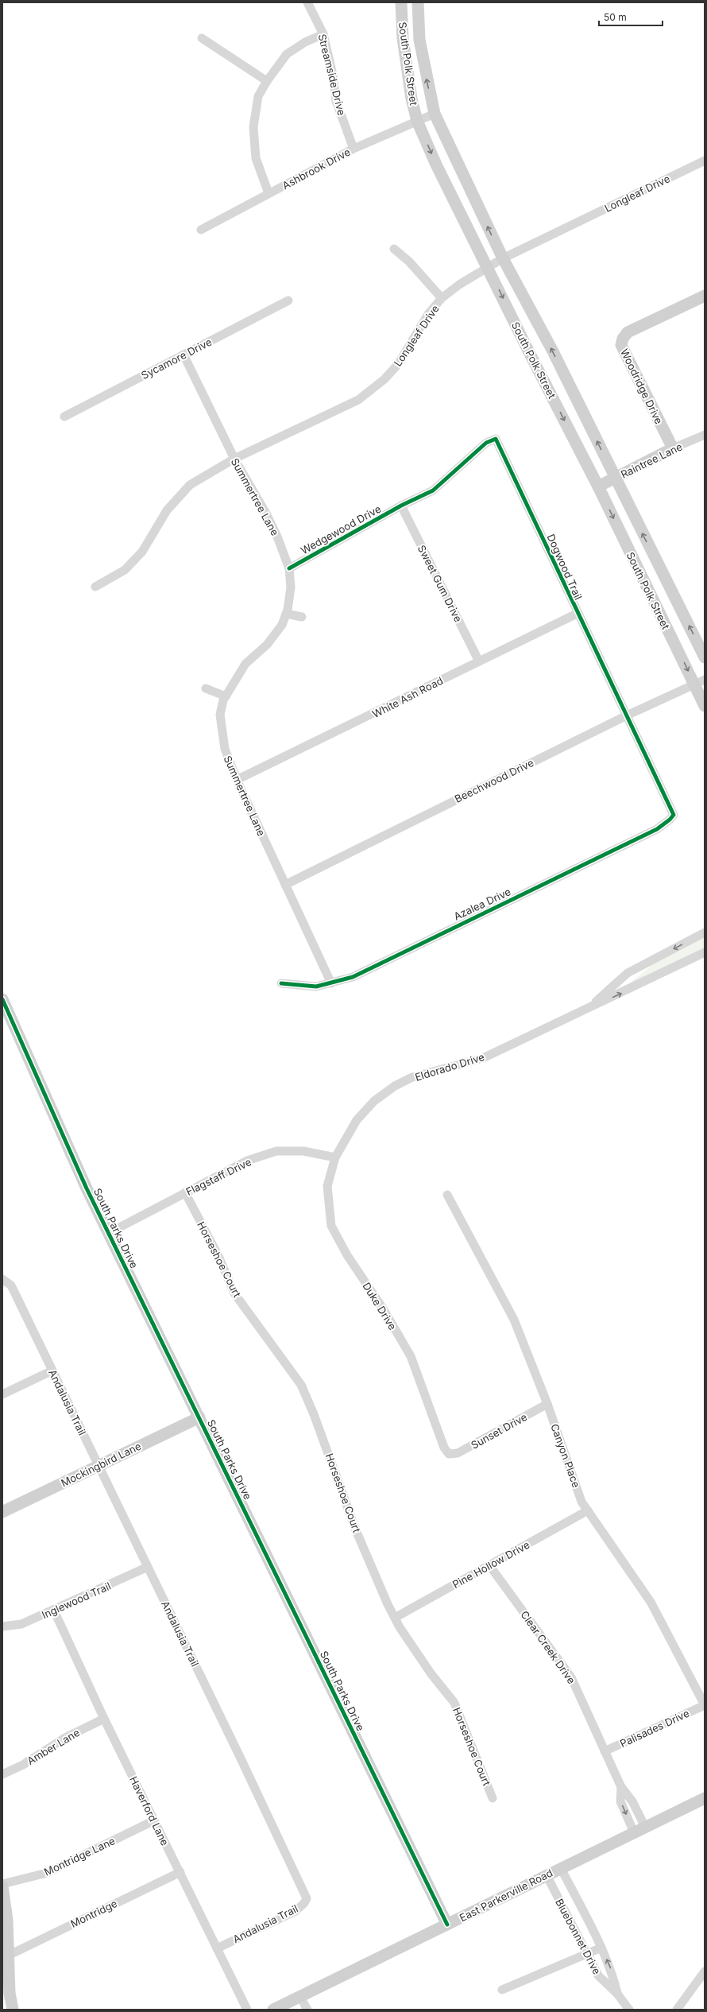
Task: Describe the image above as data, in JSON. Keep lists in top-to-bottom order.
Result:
{
  "streets": {
    "main road": [
      "South Polk Street",
      "Woodridge Drive",
      "Raintree Lane",
      "South Parks Drive",
      "Mockingbird Lane",
      "East Parkerville Road"
    ],
    "street": [
      "Streamside Drive",
      "Ashbrook Drive",
      "Longleaf Drive",
      "Sycamore Drive",
      "Summertree Lane",
      "Wedgewood Drive",
      "Dogwood Trail",
      "Sweet Gum Drive",
      "White Ash Road",
      "Beechwood Drive",
      "Azalea Drive",
      "Eldorado Drive",
      "Flagstaff Drive",
      "Horseshoe Court",
      "Duke Drive",
      "Andalusia Trail",
      "Sunset Drive",
      "Canyon Place",
      "Pine Hollow Drive",
      "Inglewood Trail",
      "Clear Creek Drive",
      "Palisades Drive",
      "Amber Lane",
      "Haverford Lane",
      "Montridge Lane",
      "Montridge",
      "Bluebonnet Drive"
    ]
  },
  "crossings": [
    ["South Polk Street", "Ashbrook Drive"],
    ["South Polk Street", "Longleaf Drive"],
    ["South Polk Street", "Raintree Lane"],
    ["South Polk Street", "Beechwood Drive"],
    ["Streamside Drive", "Ashbrook Drive"],
    ["Longleaf Drive", "Summertree Lane"],
    ["Sycamore Drive", "Summertree Lane"],
    ["Woodridge Drive", "Raintree Lane"],
    ["Summertree Lane", "Wedgewood Drive"],
    ["Summertree Lane", "White Ash Road"],
    ["Summertree Lane", "Beechwood Drive"],
    ["Summertree Lane", "Azalea Drive"],
    ["Wedgewood Drive", "Dogwood Trail"],
    ["Wedgewood Drive", "Sweet Gum Drive"],
    ["Dogwood Trail", "Sweet Gum Drive"],
    ["Dogwood Trail", "White Ash Road"],
    ["Dogwood Trail", "Beechwood Drive"],
    ["Dogwood Trail", "Azalea Drive"],
    ["Sweet Gum Drive", "White Ash Road"],
    ["Eldorado Drive", "Flagstaff Drive"],
    ["Eldorado Drive", "Duke Drive"],
    ["Flagstaff Drive", "South Parks Drive"],
    ["Flagstaff Drive", "Horseshoe Court"],
    ["Flagstaff Drive", "Duke Drive"],
    ["South Parks Drive", "Mockingbird Lane"],
    ["South Parks Drive", "East Parkerville Road"],
    ["Horseshoe Court", "Pine Hollow Drive"],
    ["Duke Drive", "Sunset Drive"],
    ["Andalusia Trail", "Mockingbird Lane"],
    ["Andalusia Trail", "Inglewood Trail"],
    ["Andalusia Trail", "Haverford Lane"],
    ["Sunset Drive", "Canyon Place"],
    ["Canyon Place", "Pine Hollow Drive"],
    ["Canyon Place", "Palisades Drive"],
    ["Pine Hollow Drive", "Clear Creek Drive"],
    ["Inglewood Trail", "Haverford Lane"],
    ["Clear Creek Drive", "Palisades Drive"],
    ["Clear Creek Drive", "East Parkerville Road"],
    ["Amber Lane", "Haverford Lane"],
    ["Haverford Lane", "Montridge Lane"],
    ["Haverford Lane", "Montridge"],
    ["East Parkerville Road", "Bluebonnet Drive"]
  ],
  "scale_bar": "50 m"
}
